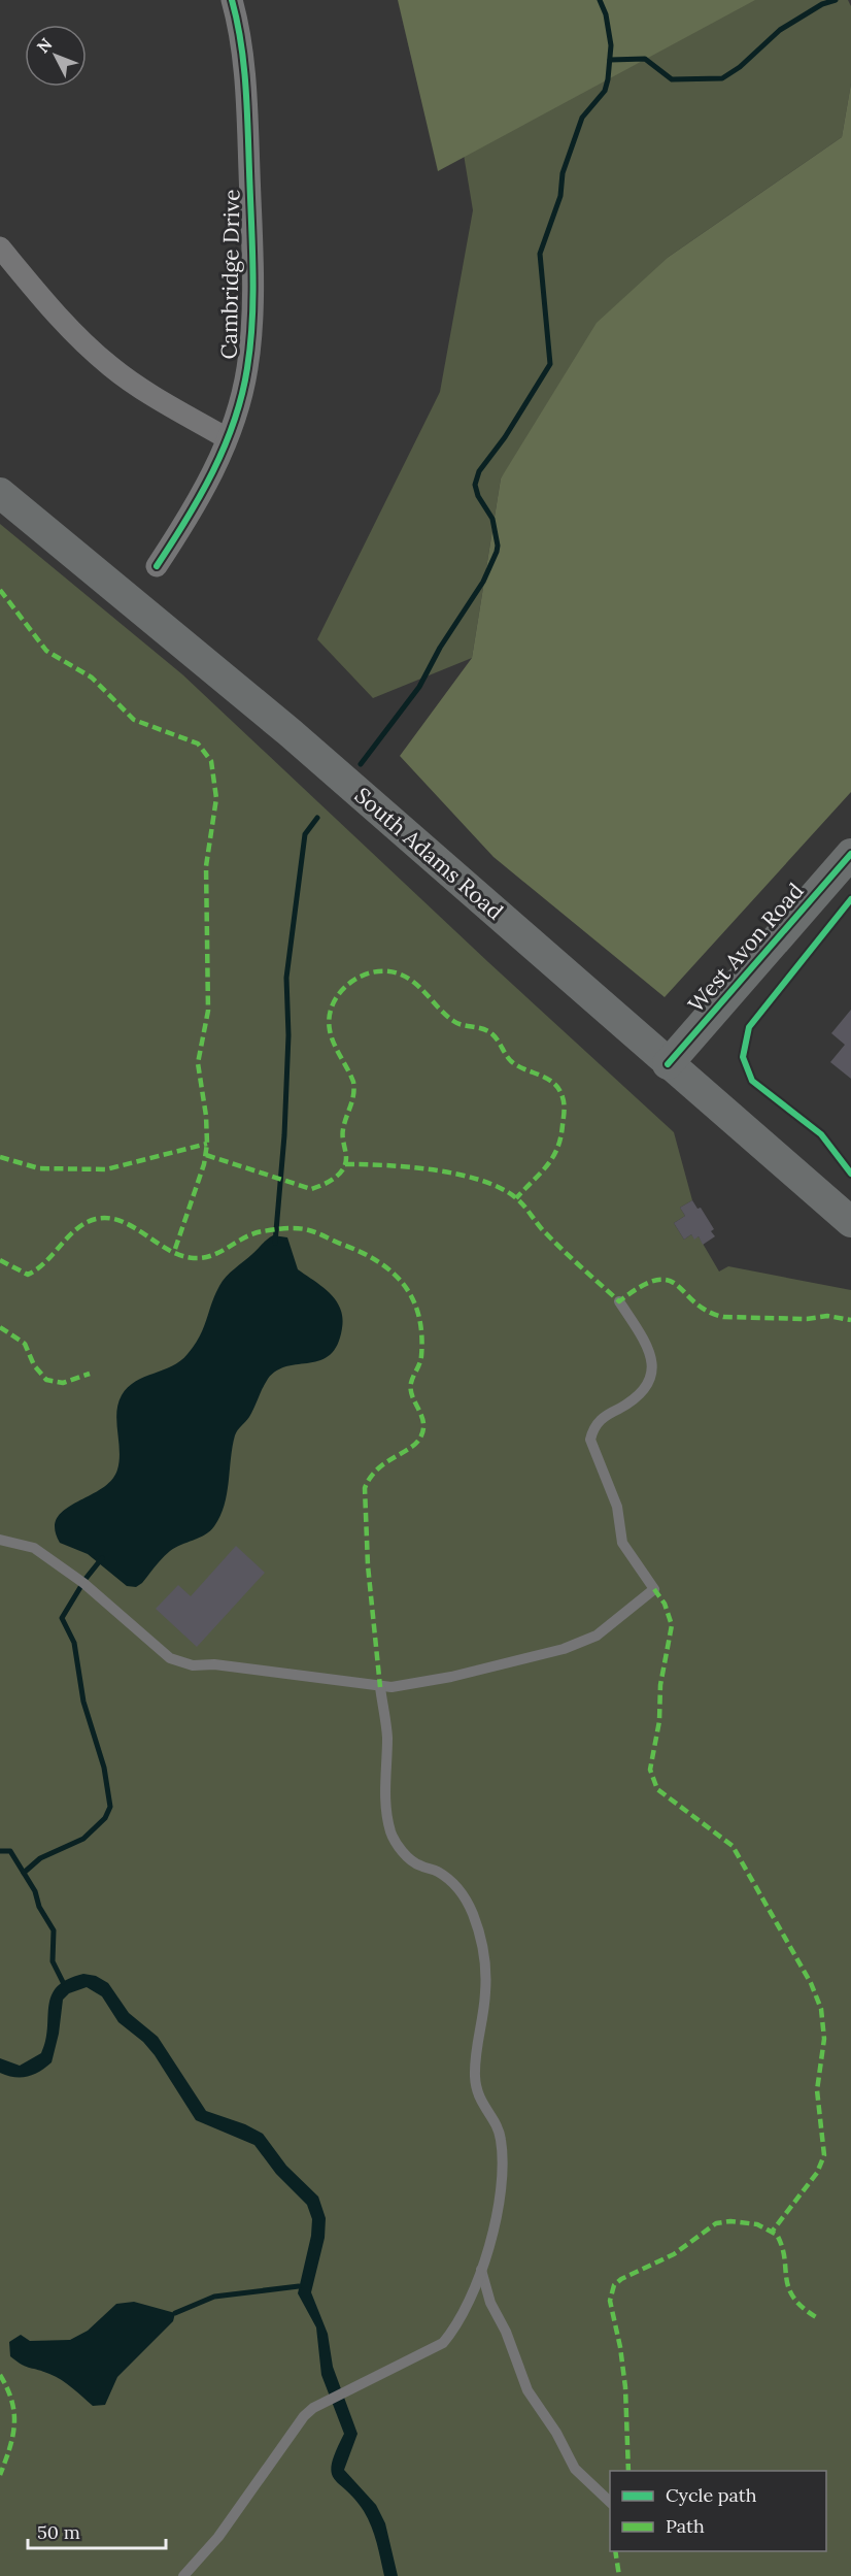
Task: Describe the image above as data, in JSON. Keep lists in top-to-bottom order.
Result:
{
  "streets": {
    "main road": ["South Adams Road", "West Avon Road"],
    "street": ["Cambridge Drive"]
  },
  "crossings": [
    ["South Adams Road", "West Avon Road"]
  ],
  "legend": ["Cycle path", "Path"],
  "scale_bar": "50 m",
  "north": "top left"
}
